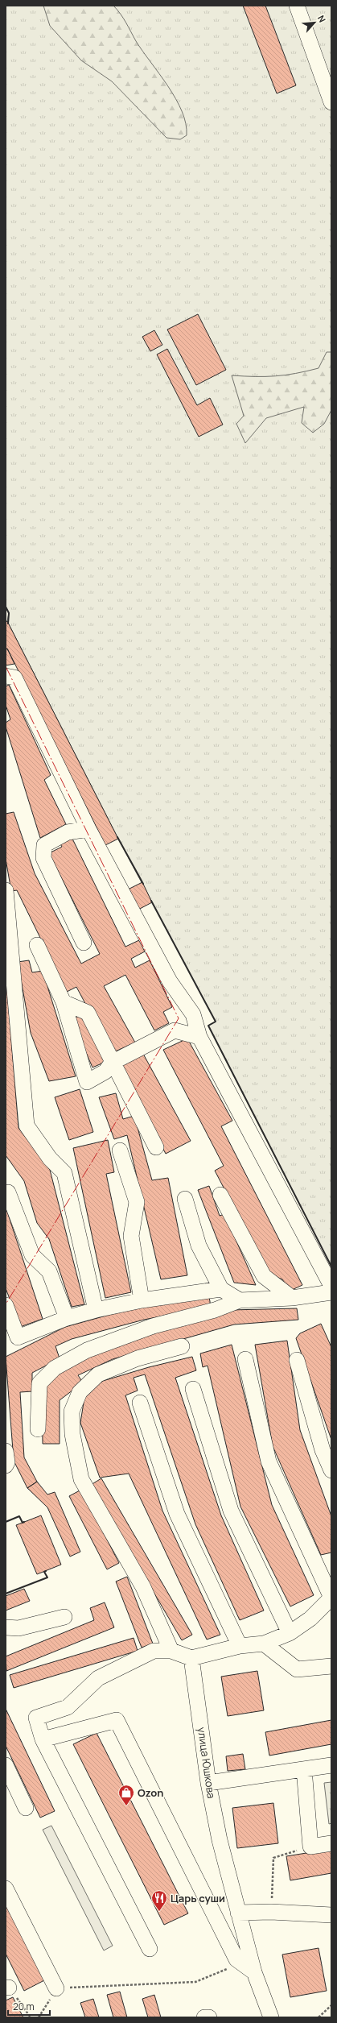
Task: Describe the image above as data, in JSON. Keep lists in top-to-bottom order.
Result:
{
  "streets": {
    "street": ["улица Юшкова"]
  },
  "places": {
    "shop": ["Ozon"],
    "restaurant": ["Царь суши"]
  },
  "scale_bar": "20 m",
  "north": "top right"
}
